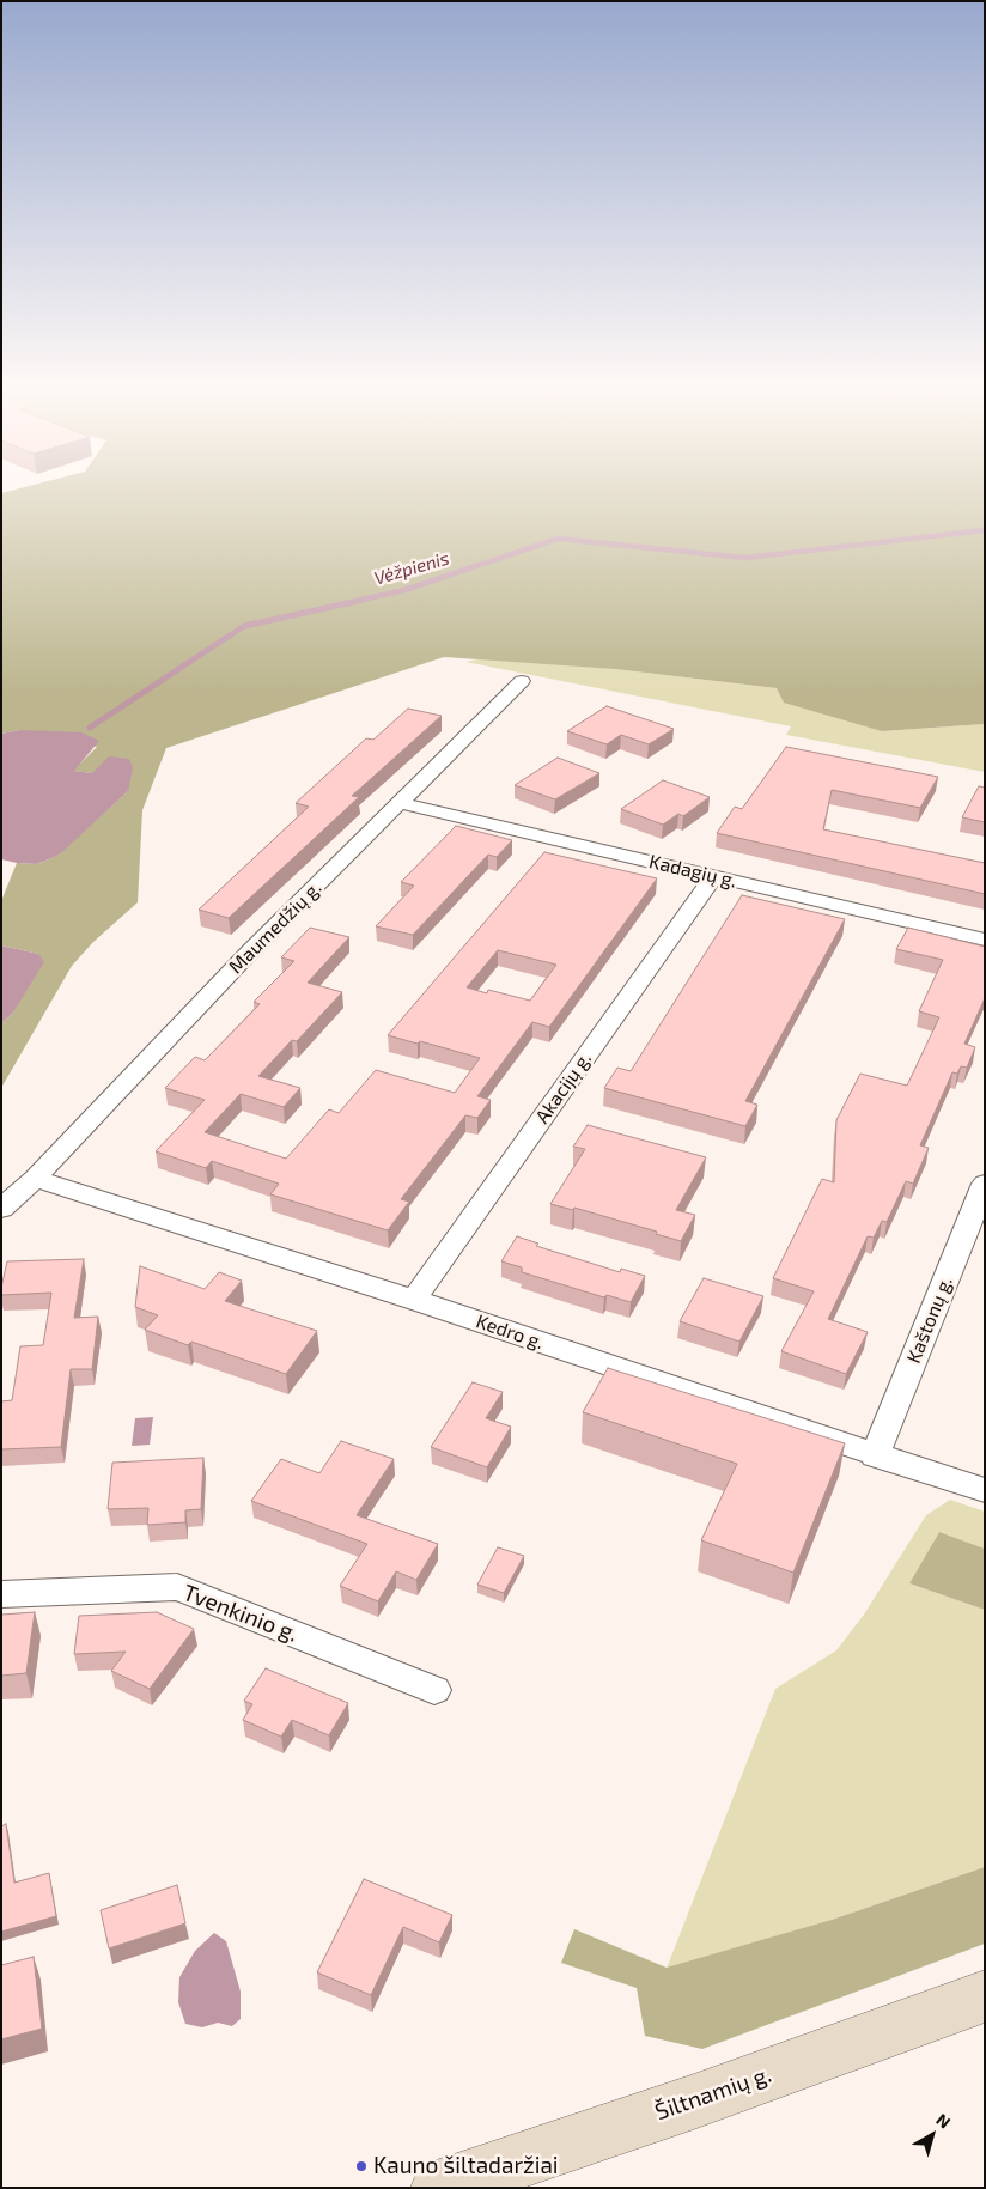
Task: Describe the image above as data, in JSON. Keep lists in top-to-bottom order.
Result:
{
  "streets": {
    "main road": ["Šiltnamių g."],
    "street": [
      "Kadagių g.",
      "Maumedžių g.",
      "Akacijų g.",
      "Kaštonų g.",
      "Kedro g.",
      "Tvenkinio g."
    ]
  },
  "crossings": [
    ["Kadagių g.", "Maumedžių g."],
    ["Kadagių g.", "Akacijų g."],
    ["Maumedžių g.", "Kedro g."],
    ["Akacijų g.", "Kedro g."],
    ["Kaštonų g.", "Kedro g."]
  ],
  "water": ["Vėžpienis"],
  "places": ["Kauno šiltadaržiai"],
  "north": "top right"
}
